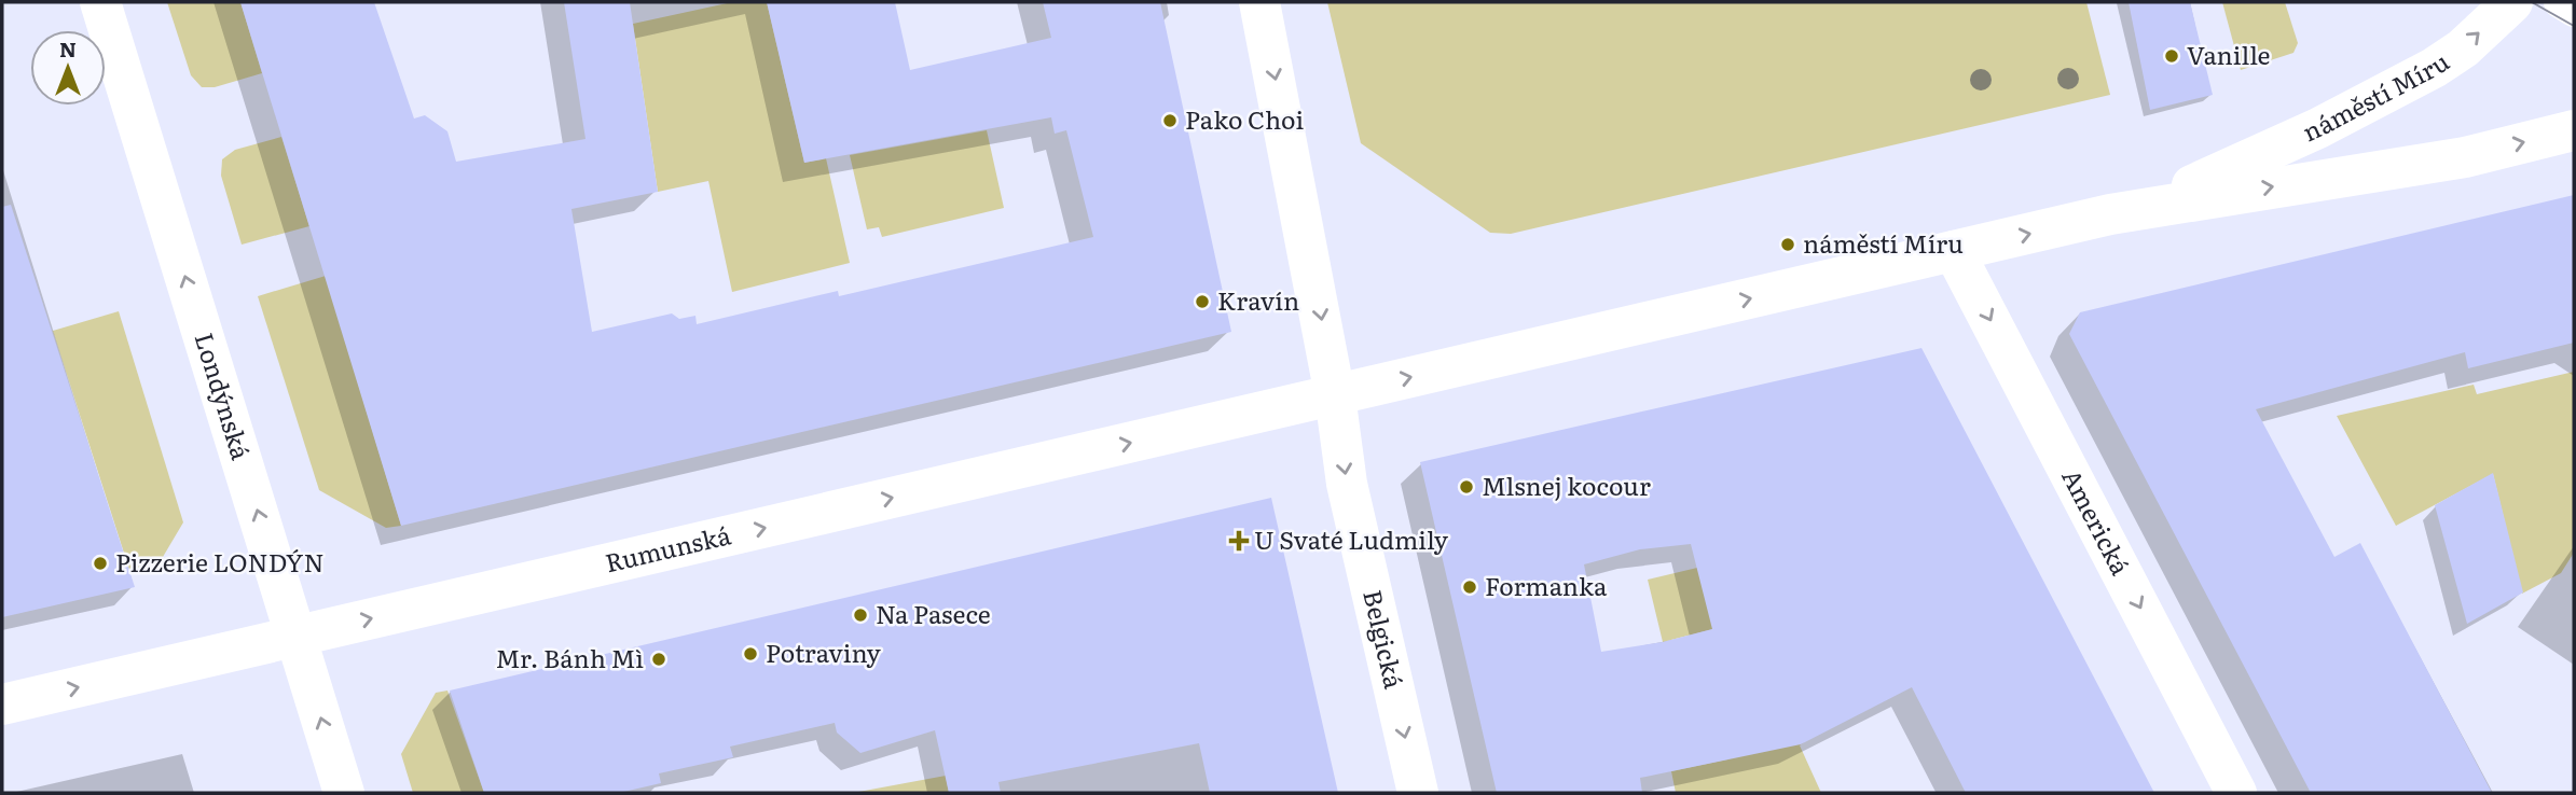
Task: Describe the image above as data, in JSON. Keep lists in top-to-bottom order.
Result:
{
  "streets": {
    "street": [
      "náměstí Míru",
      "Londýnská",
      "Americká",
      "Rumunská",
      "Belgická"
    ]
  },
  "crossings": [
    ["náměstí Míru", "Americká"],
    ["náměstí Míru", "Rumunská"],
    ["náměstí Míru", "Belgická"],
    ["Londýnská", "Rumunská"],
    ["Rumunská", "Belgická"]
  ],
  "one_way": [
    "náměstí Míru",
    "Londýnská",
    "Americká",
    "Rumunská",
    "Belgická"
  ],
  "places": {
    "other": [
      "Vanille",
      "Pako Choi",
      "náměstí Míru",
      "Kravín",
      "Mlsnej kocour",
      "Pizzerie LONDÝN",
      "Formanka",
      "Na Pasece",
      "Potraviny",
      "Mr. Bánh Mì"
    ],
    "health": ["U Svaté Ludmily"]
  },
  "north": "top"
}
